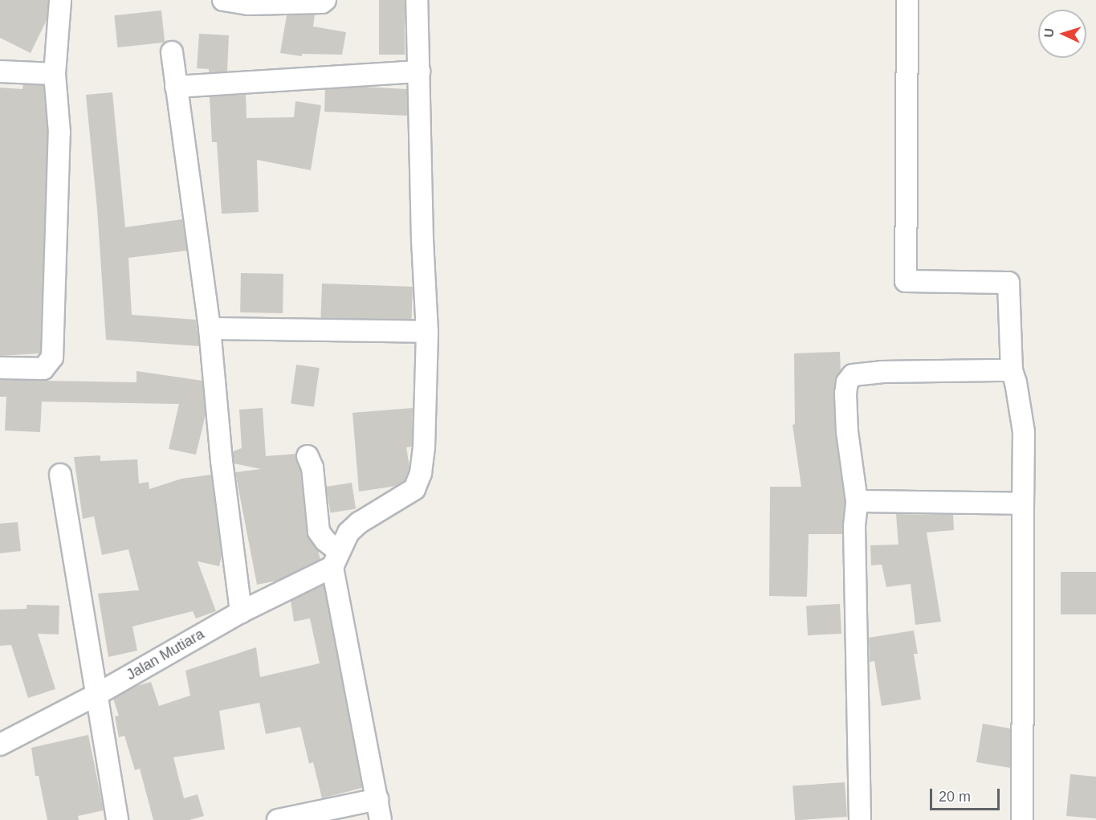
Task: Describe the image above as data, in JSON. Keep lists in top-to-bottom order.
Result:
{
  "streets": {
    "street": ["Jalan Mutiara"]
  },
  "scale_bar": "20 m",
  "north": "left"
}
